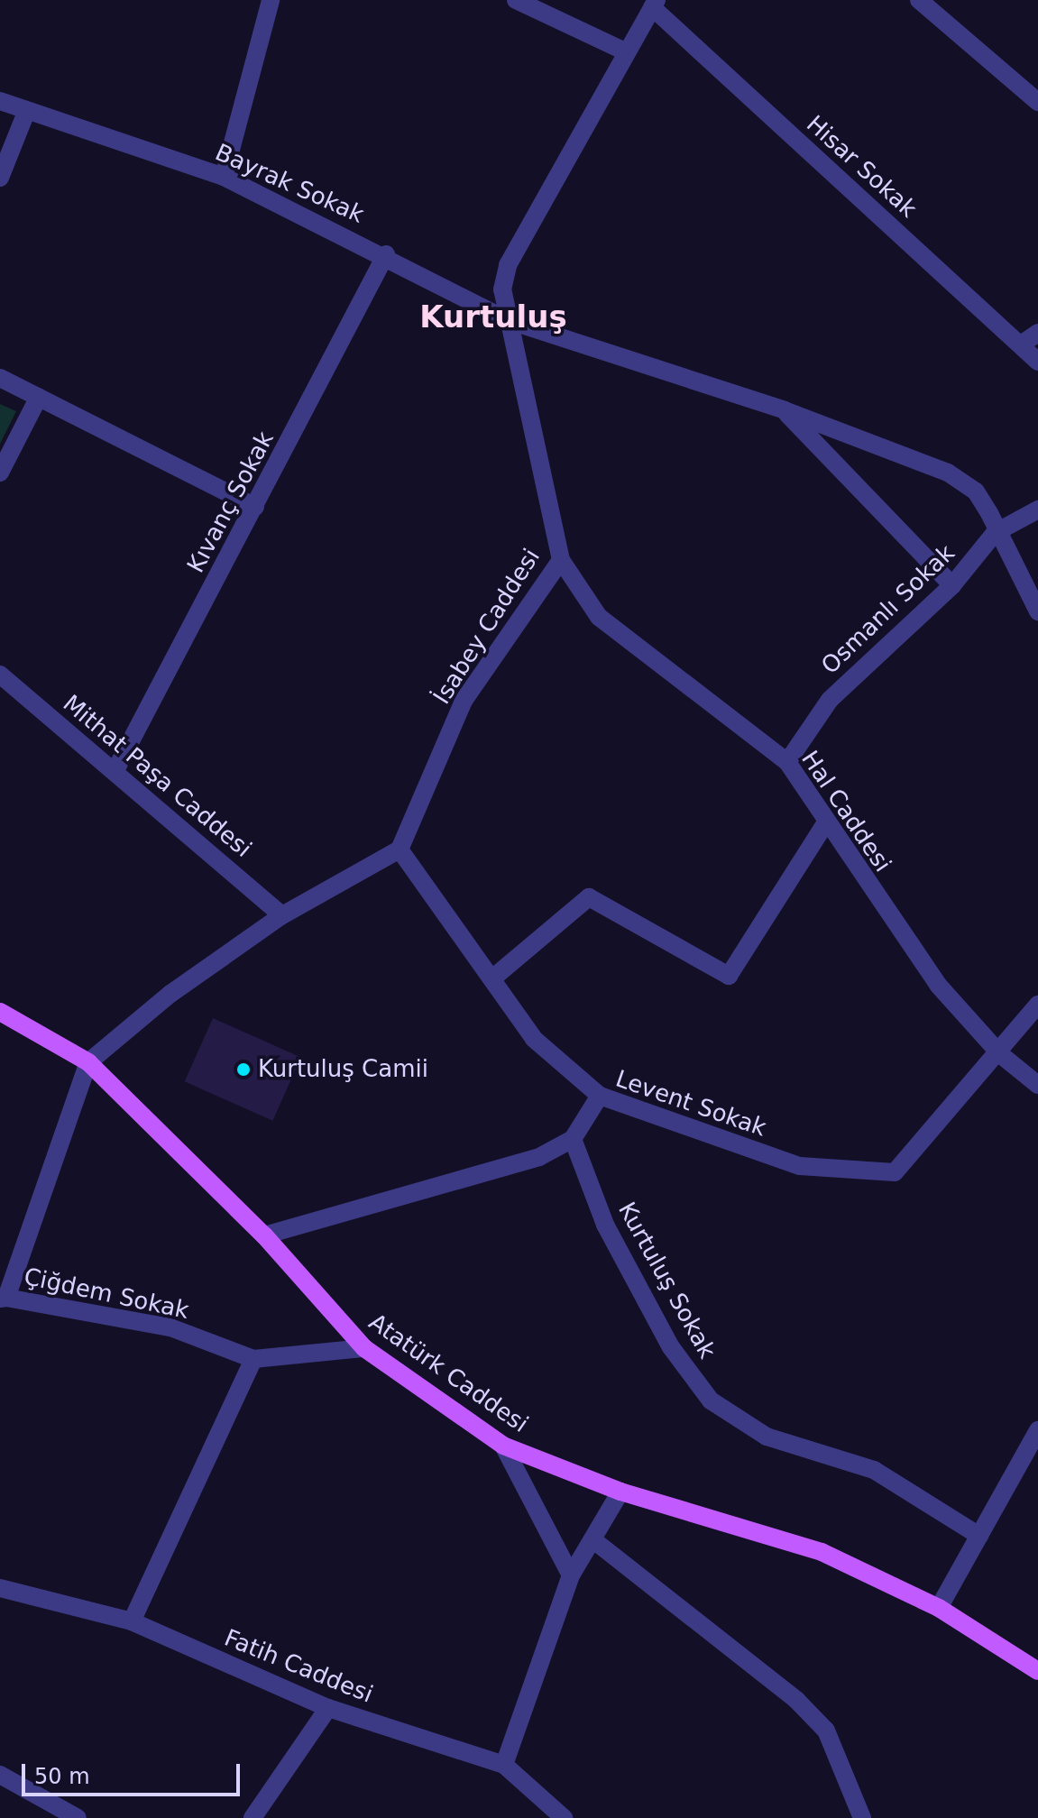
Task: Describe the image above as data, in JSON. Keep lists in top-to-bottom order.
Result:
{
  "streets": {
    "main road": ["Atatürk Caddesi"],
    "street": [
      "Hisar Sokak",
      "Bayrak Sokak",
      "Kıvanç Sokak",
      "Osmanlı Sokak",
      "İsabey Caddesi",
      "Mithat Paşa Caddesi",
      "Hal Caddesi",
      "Levent Sokak",
      "Kurtuluş Sokak",
      "Çiğdem Sokak",
      "Fatih Caddesi"
    ]
  },
  "crossings": [
    ["Hisar Sokak", "İsabey Caddesi"],
    ["Bayrak Sokak", "Kıvanç Sokak"],
    ["Bayrak Sokak", "Osmanlı Sokak"],
    ["Bayrak Sokak", "İsabey Caddesi"],
    ["Kıvanç Sokak", "Mithat Paşa Caddesi"],
    ["Osmanlı Sokak", "Hal Caddesi"],
    ["İsabey Caddesi", "Hal Caddesi"],
    ["Hal Caddesi", "Levent Sokak"],
    ["Levent Sokak", "Kurtuluş Sokak"],
    ["Çiğdem Sokak", "Atatürk Caddesi"]
  ],
  "districts": ["Kurtuluş"],
  "places": ["Kurtuluş Camii"],
  "scale_bar": "50 m"
}
